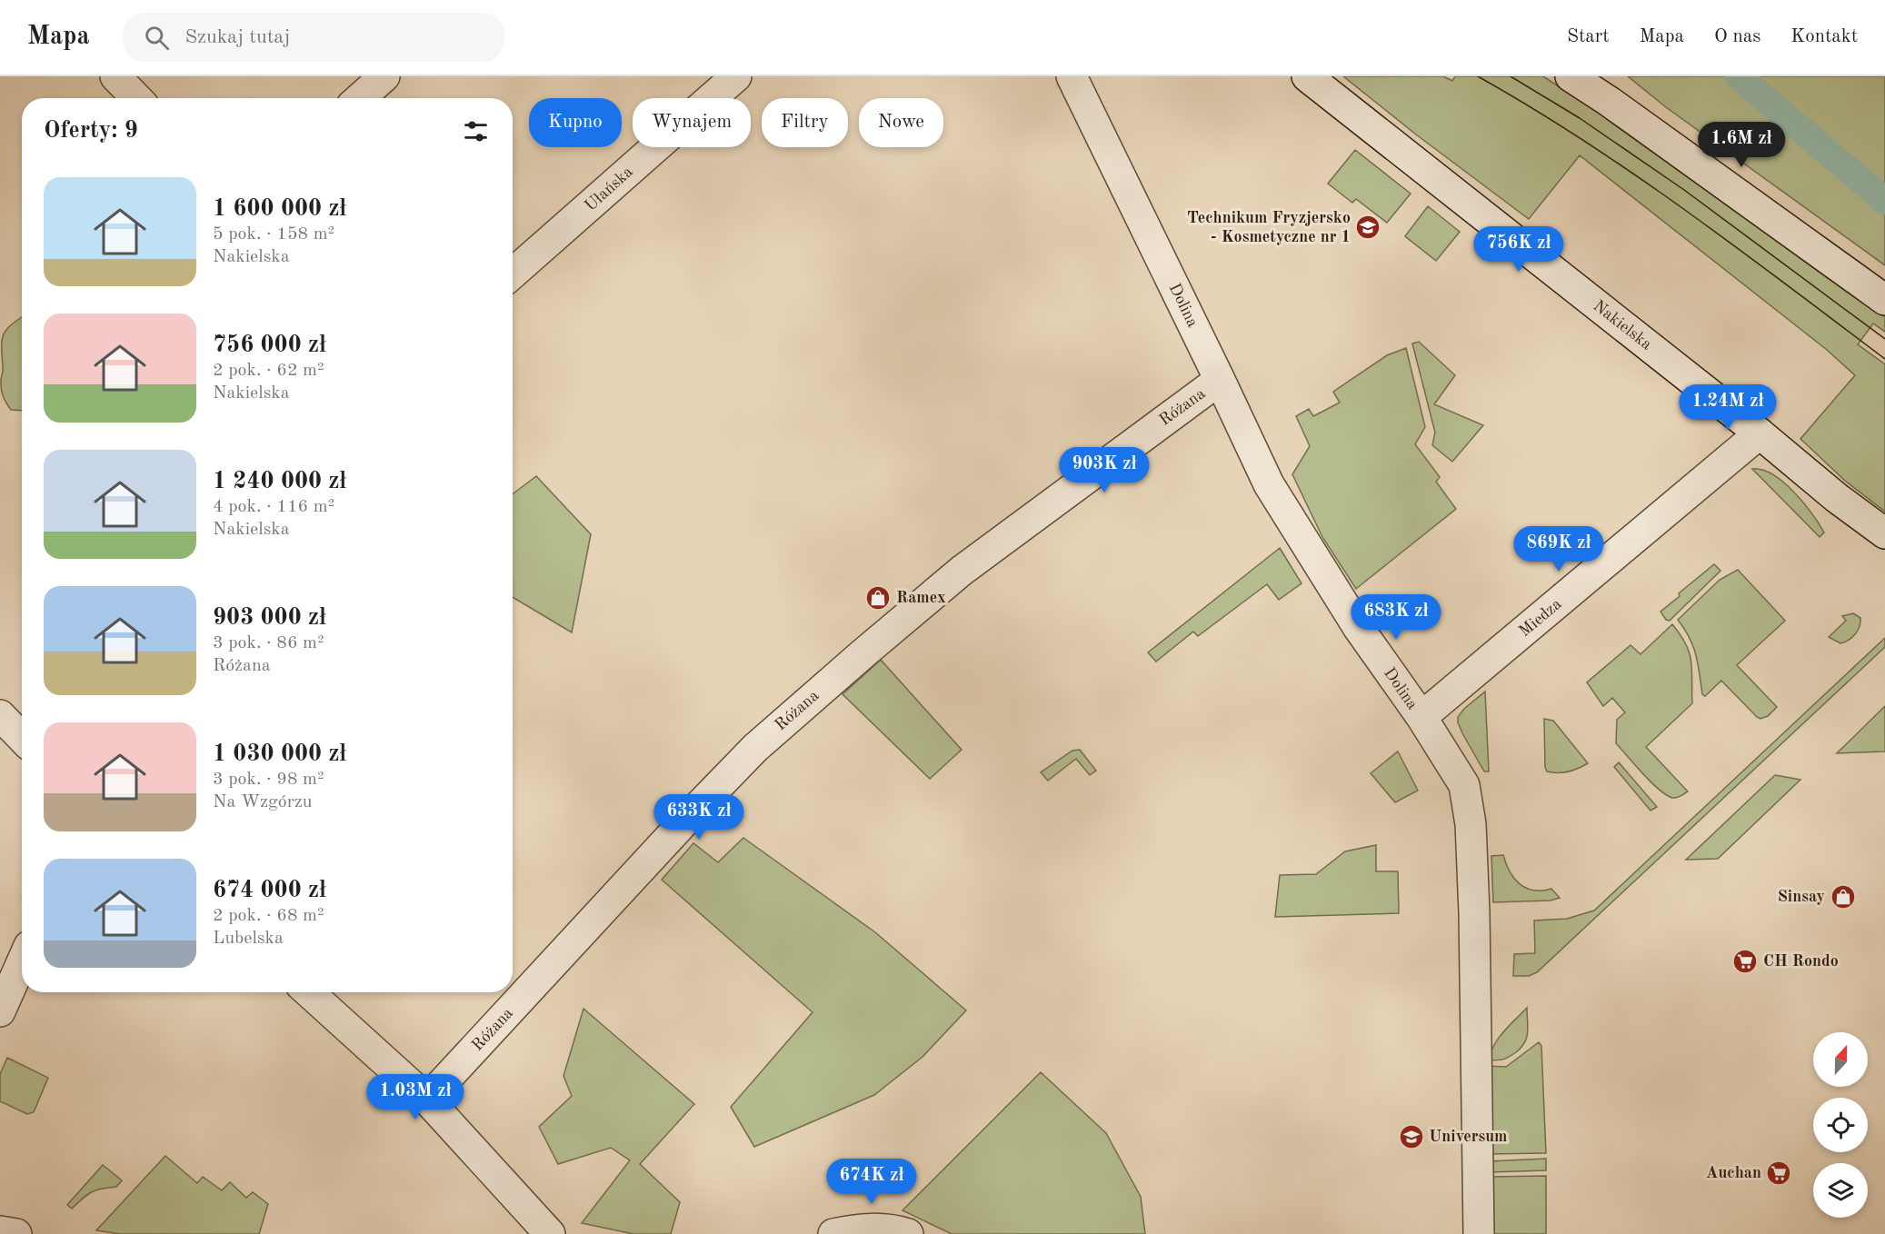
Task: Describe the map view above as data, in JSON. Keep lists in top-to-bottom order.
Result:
{
  "streets": {
    "street": [
      "Ułańska",
      "Dolina",
      "Nakielska",
      "Różana",
      "Miedza"
    ]
  },
  "crossings": [
    ["Dolina", "Różana"],
    ["Dolina", "Miedza"],
    ["Nakielska", "Miedza"]
  ],
  "places": {
    "school or university": ["Technikum Fryzjersko - Kosmetyczne nr 1", "Universum"],
    "shop": ["Ramex", "Sinsay"],
    "supermarket": ["CH Rondo", "Auchan"]
  },
  "north": "top",
  "page": {
    "header": "Mapa",
    "search": "Szukaj tutaj",
    "nav": [
      "Start",
      "Mapa",
      "O nas",
      "Kontakt"
    ],
    "chip": [
      "Kupno",
      "Wynajem",
      "Filtry",
      "Nowe"
    ],
    "heading": "Oferty: 9",
    "price": [
      "1.6M zł",
      "756K zł",
      "1.24M zł",
      "903K zł",
      "869K zł",
      "683K zł",
      "633K zł",
      "1.03M zł",
      "674K zł"
    ],
    "list": [
      {
        "name": "1 600 000 zł",
        "note": "5 pok. · 158 m² · Nakielska"
      },
      {
        "name": "756 000 zł",
        "note": "2 pok. · 62 m² · Nakielska"
      },
      {
        "name": "1 240 000 zł",
        "note": "4 pok. · 116 m² · Nakielska"
      },
      {
        "name": "903 000 zł",
        "note": "3 pok. · 86 m² · Różana"
      },
      {
        "name": "1 030 000 zł",
        "note": "3 pok. · 98 m² · Na Wzgórzu"
      },
      {
        "name": "674 000 zł",
        "note": "2 pok. · 68 m² · Lubelska"
      }
    ]
  }
}
